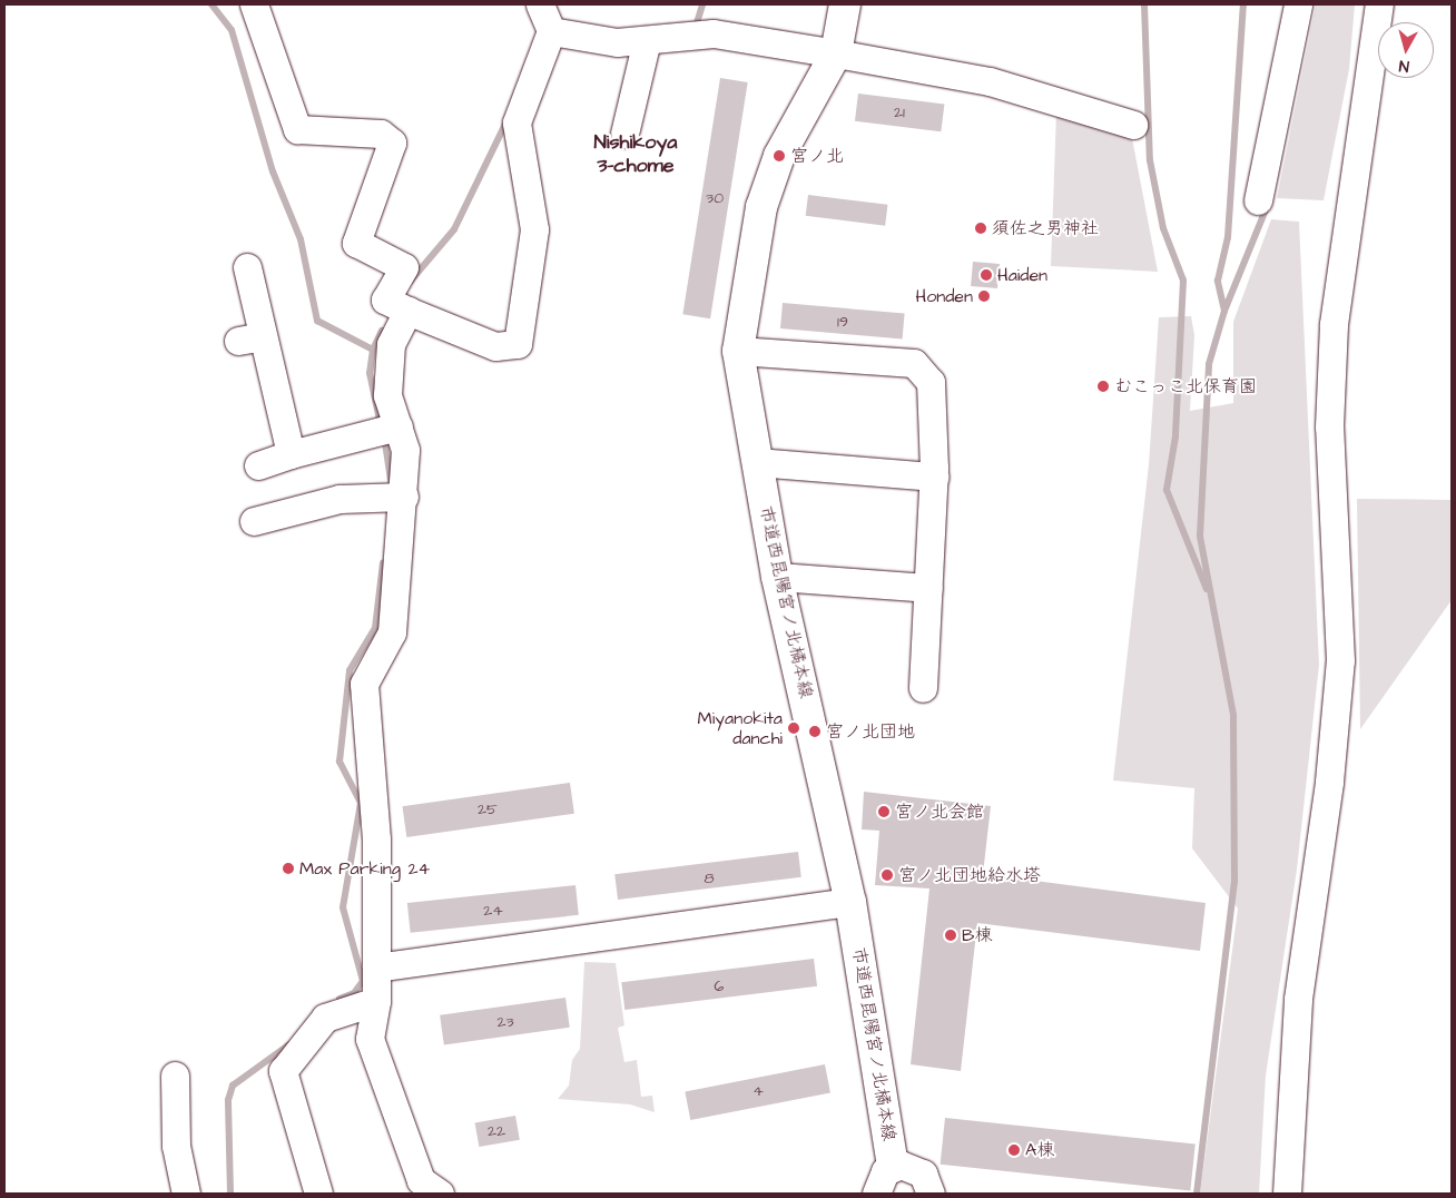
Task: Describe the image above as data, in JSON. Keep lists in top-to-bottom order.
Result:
{
  "streets": {
    "street": ["市道西昆陽宮ノ北橘本線"]
  },
  "districts": ["Nishikoya 3-chome"],
  "places": [
    "宮ノ北",
    "須佐之男神社",
    "Haiden",
    "Honden",
    "むこっこ北保育園",
    "Miyanokita danchi",
    "宮ノ北団地",
    "宮ノ北会館",
    "Max Parking 24",
    "宮ノ北団地給水塔",
    "B棟",
    "A棟"
  ],
  "house_numbers": [
    "21",
    "30",
    "19",
    "25",
    "8",
    "24",
    "6",
    "23",
    "4",
    "22"
  ],
  "north": "bottom"
}
